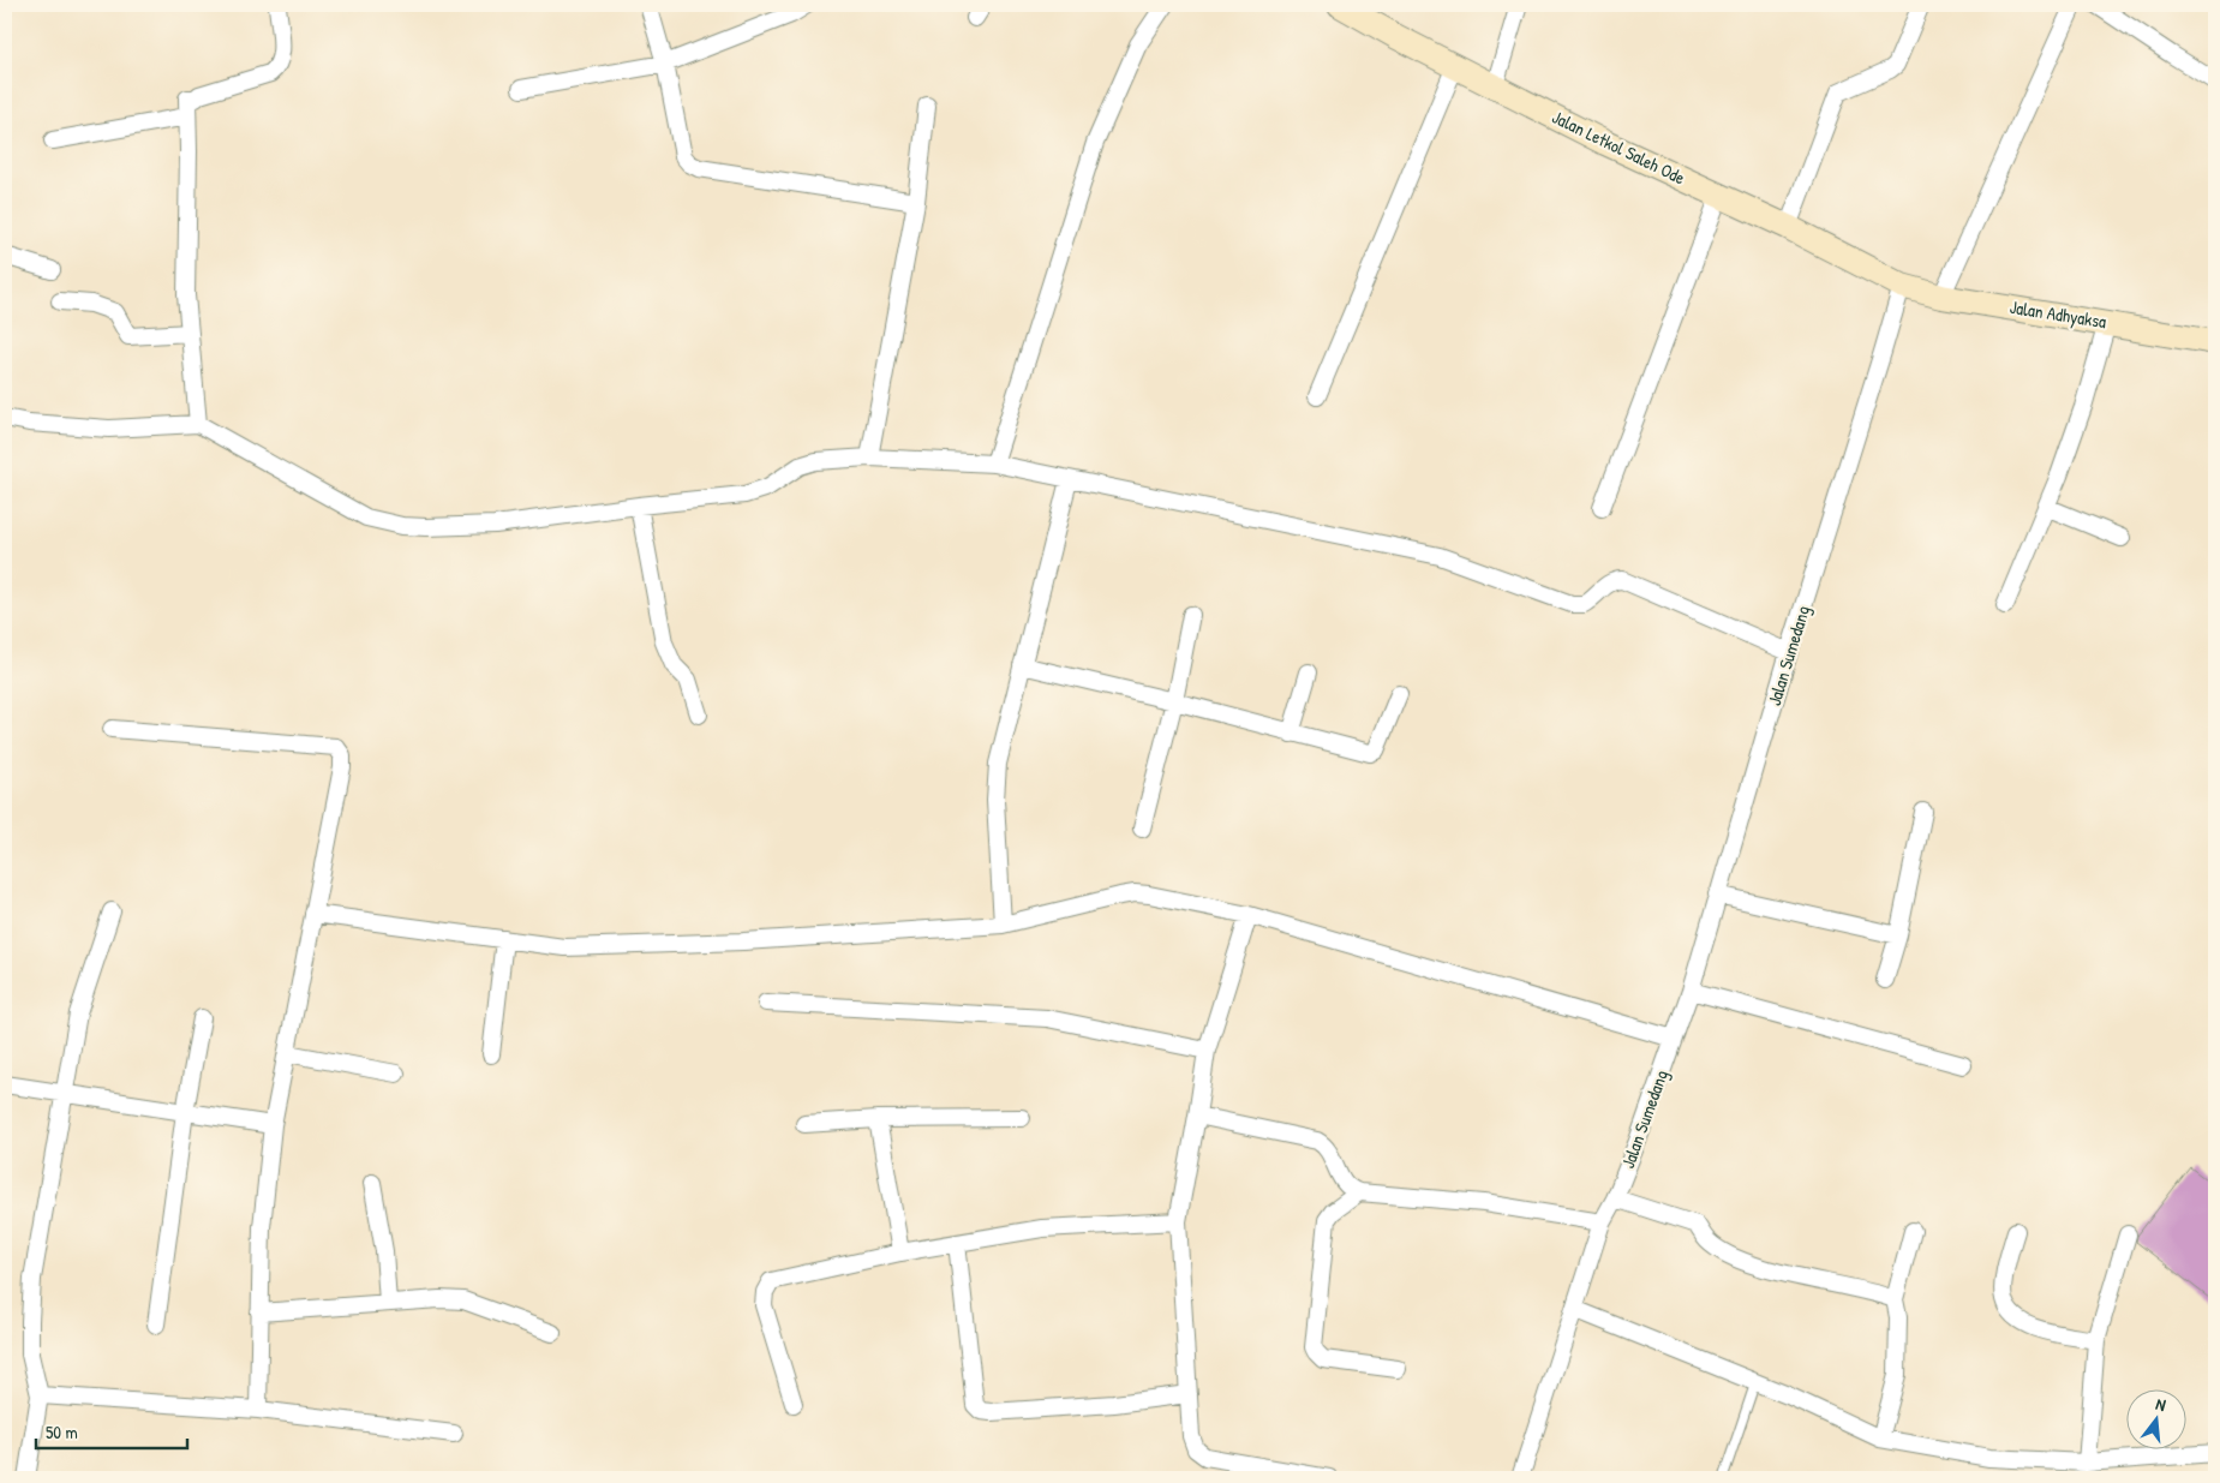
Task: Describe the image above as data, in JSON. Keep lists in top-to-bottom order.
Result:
{
  "streets": {
    "street": ["Jalan Letkol Saleh Ode", "Jalan Adhyaksa", "Jalan Sumedang"]
  },
  "crossings": [
    ["Jalan Letkol Saleh Ode", "Jalan Adhyaksa"],
    ["Jalan Letkol Saleh Ode", "Jalan Sumedang"],
    ["Jalan Adhyaksa", "Jalan Sumedang"]
  ],
  "scale_bar": "50 m",
  "north": "top"
}
